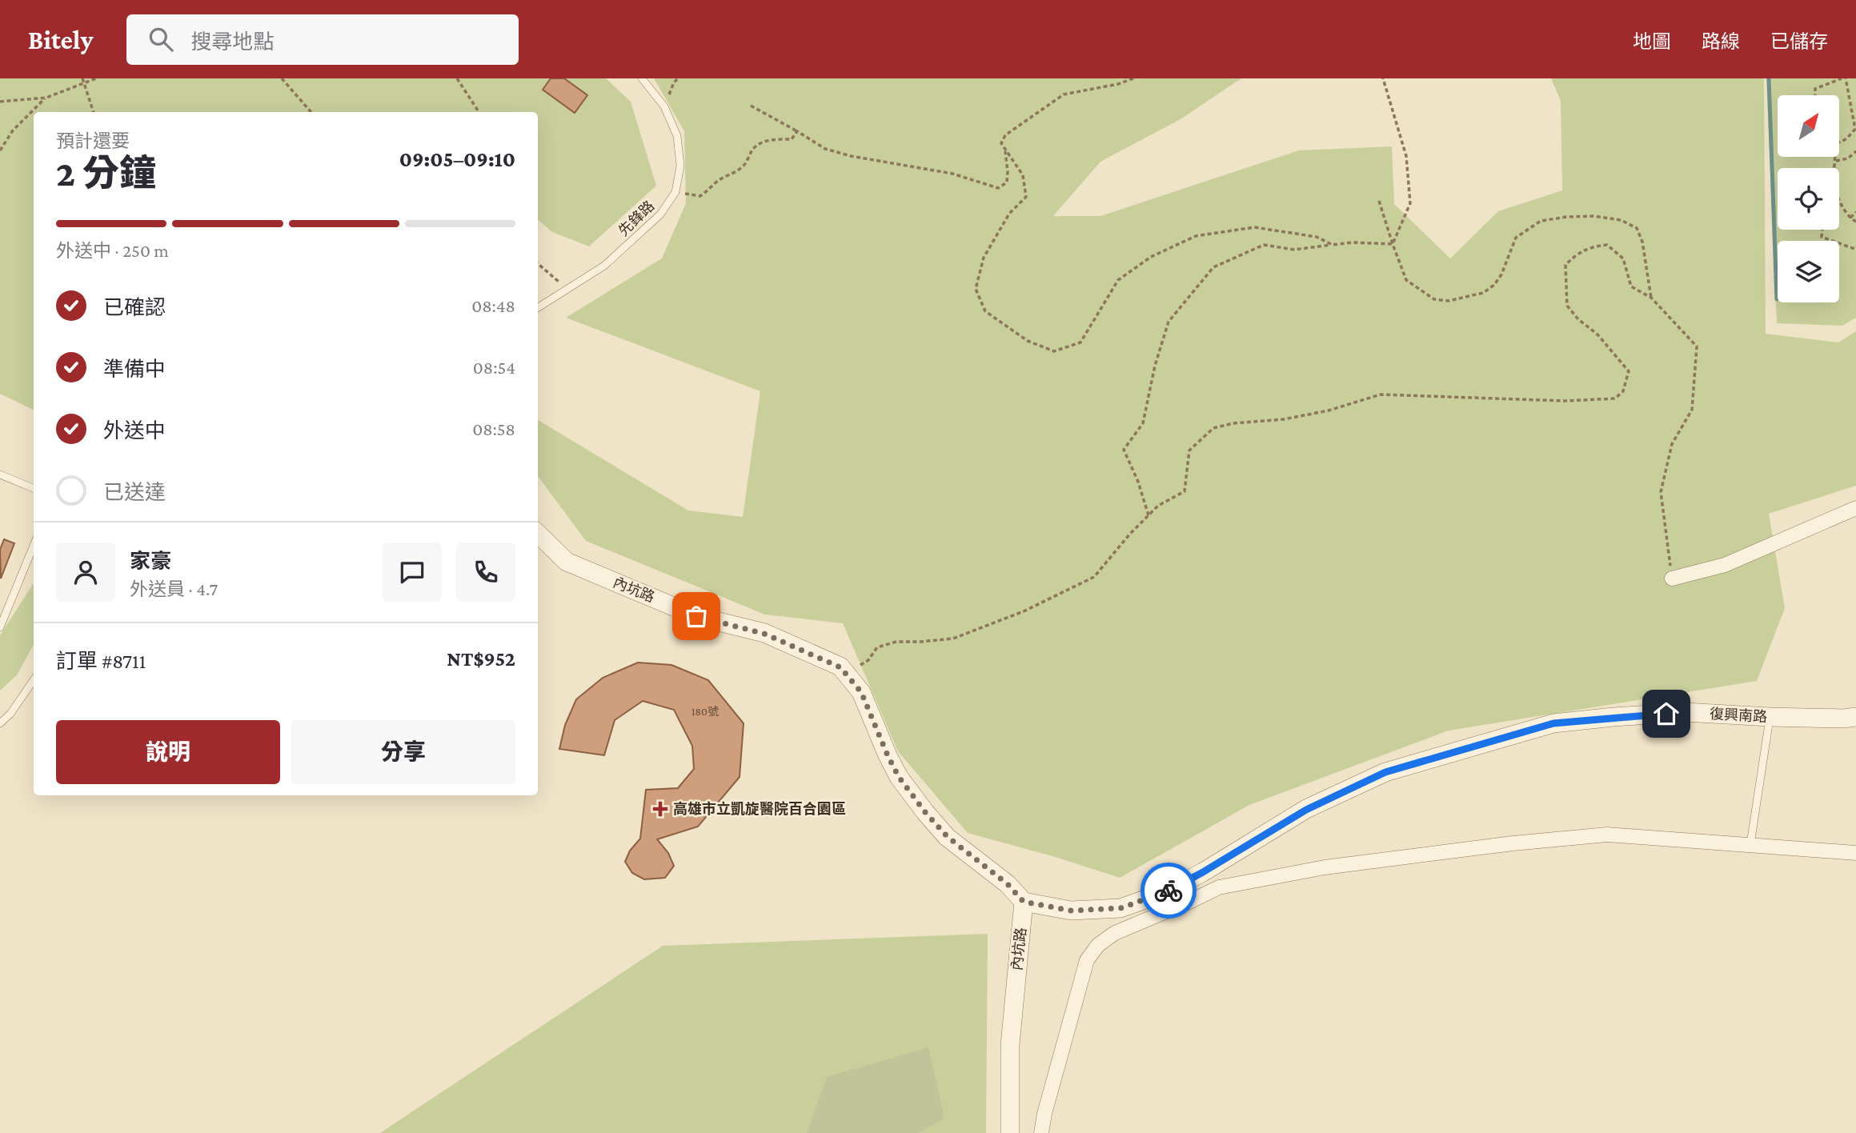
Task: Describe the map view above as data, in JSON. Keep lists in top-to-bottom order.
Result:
{
  "streets": {
    "street": ["內坑路", "復興南路"],
    "lane": ["先鋒路"]
  },
  "crossings": [
    ["內坑路", "復興南路"]
  ],
  "places": {
    "health": ["高雄市立凱旋醫院百合園區"]
  },
  "house_numbers": ["180號"],
  "north": "top right",
  "page": {
    "header": "Bitely",
    "search": "搜尋地點",
    "nav": ["地圖", "路線", "已儲存"],
    "heading": ["2 分鐘", "預計還要", "09:05–09:10"],
    "panel": [
      "家豪",
      "外送員 · 4.7",
      "訂單 #8711",
      "NT$952"
    ],
    "bar": "外送中 · 250 m",
    "list": [
      ["已確認", "08:48"],
      ["準備中", "08:54"],
      ["外送中", "08:58"],
      "已送達"
    ],
    "buttons": ["說明", "分享"]
  }
}
